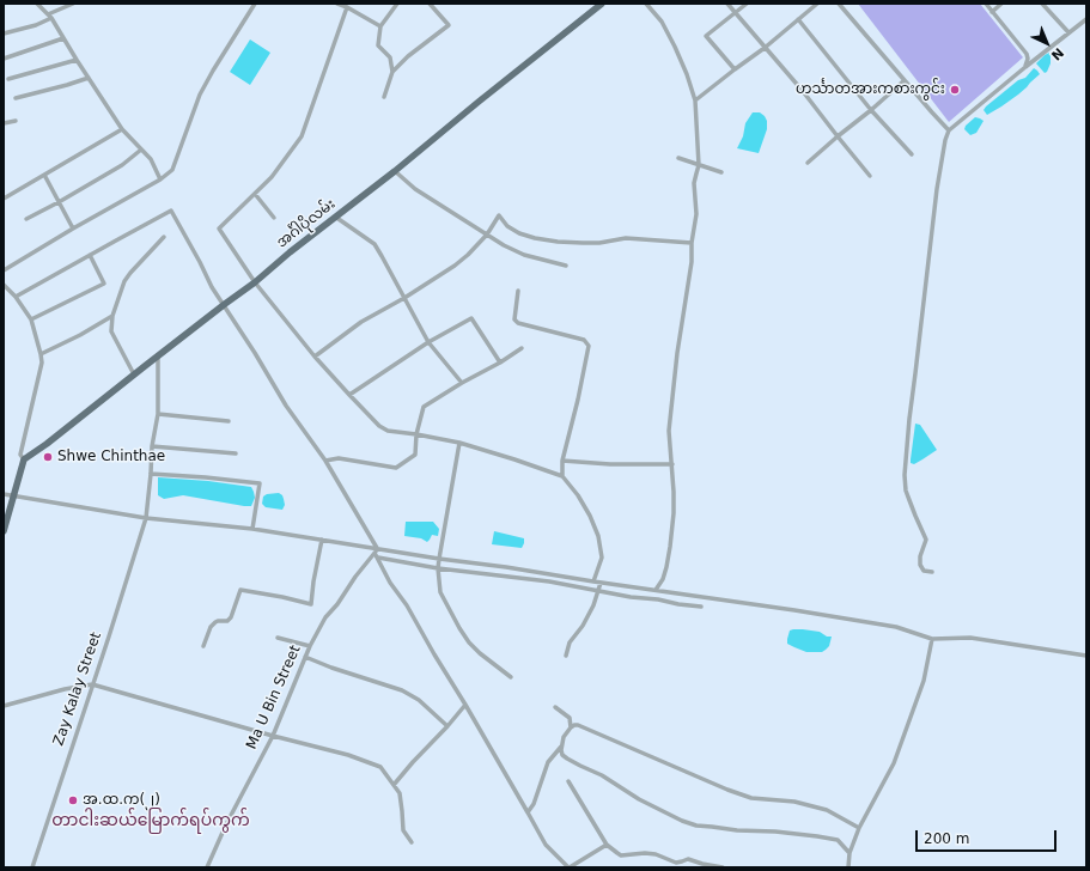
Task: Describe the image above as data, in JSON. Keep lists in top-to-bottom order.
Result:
{
  "streets": {
    "main road": ["အင်္ဂါပိုလမ်း"],
    "street": ["Zay Kalay Street", "Ma U Bin Street"]
  },
  "crossings": [
    ["အင်္ဂါပိုလမ်း", "Zay Kalay Street"]
  ],
  "districts": ["တာငါးဆယ်မြောက်ရပ်ကွက်"],
  "places": ["ဟင်္သာတအားကစားကွင်း", "Shwe Chinthae", "အ.ထ.က(၂)"],
  "scale_bar": "200 m",
  "north": "bottom right"
}
